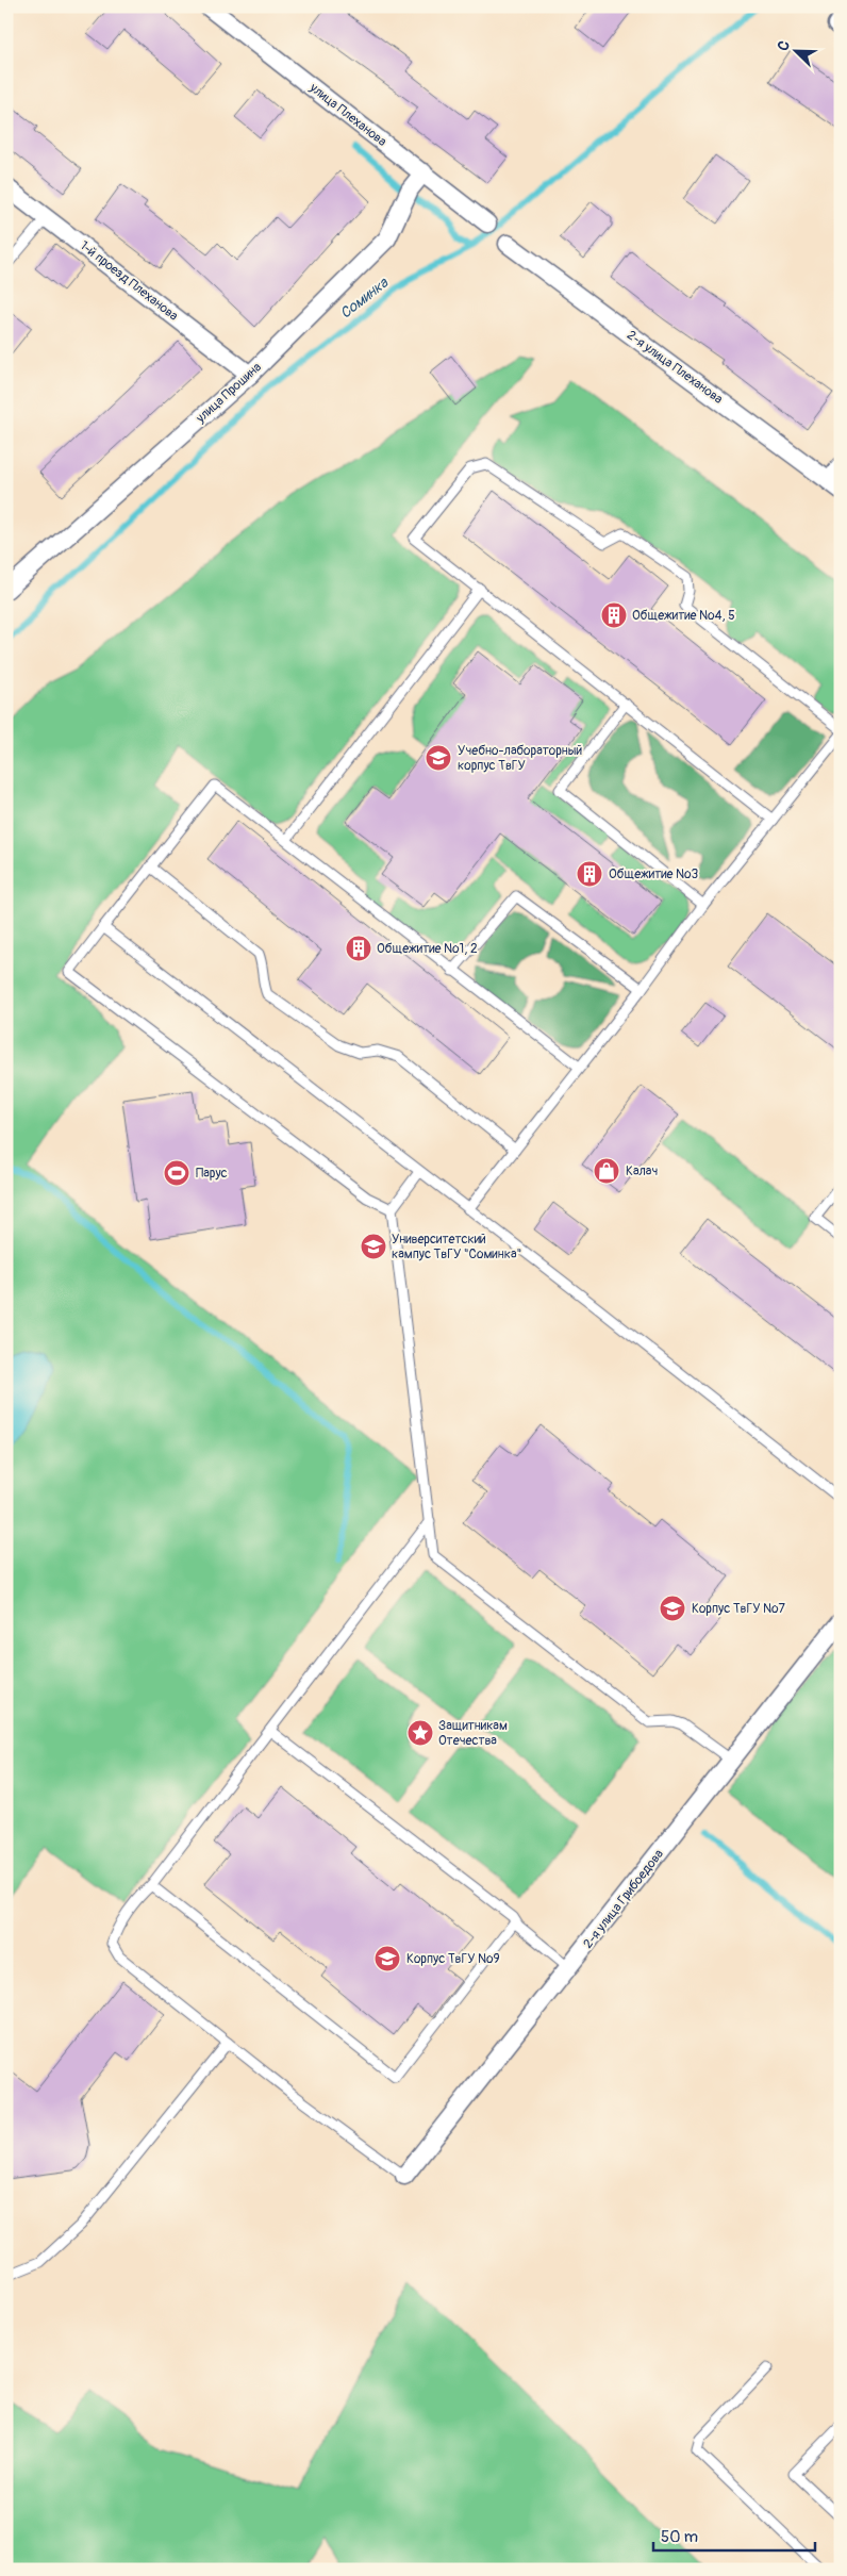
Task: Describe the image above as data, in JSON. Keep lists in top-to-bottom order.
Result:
{
  "streets": {
    "street": [
      "улица Плеханова",
      "1-й проезд Плеханова",
      "2-я улица Плеханова",
      "улица Прошина",
      "2-я улица Грибоедова"
    ]
  },
  "crossings": [
    ["улица Плеханова", "улица Прошина"],
    ["1-й проезд Плеханова", "улица Прошина"]
  ],
  "water": ["Соминка"],
  "places": {
    "building": ["Общежитие №4, 5", "Общежитие №3", "Общежитие №1, 2"],
    "school or university": [
      "Учебно-лабораторный корпус ТвГУ",
      "Университетский кампус ТвГУ \"Соминка\"",
      "Корпус ТвГУ №7",
      "Корпус ТвГУ №9"
    ],
    "shop": ["Калач"],
    "sports": ["Парус"],
    "place": ["Защитникам Отечества"]
  },
  "scale_bar": "50 m",
  "north": "top left"
}
